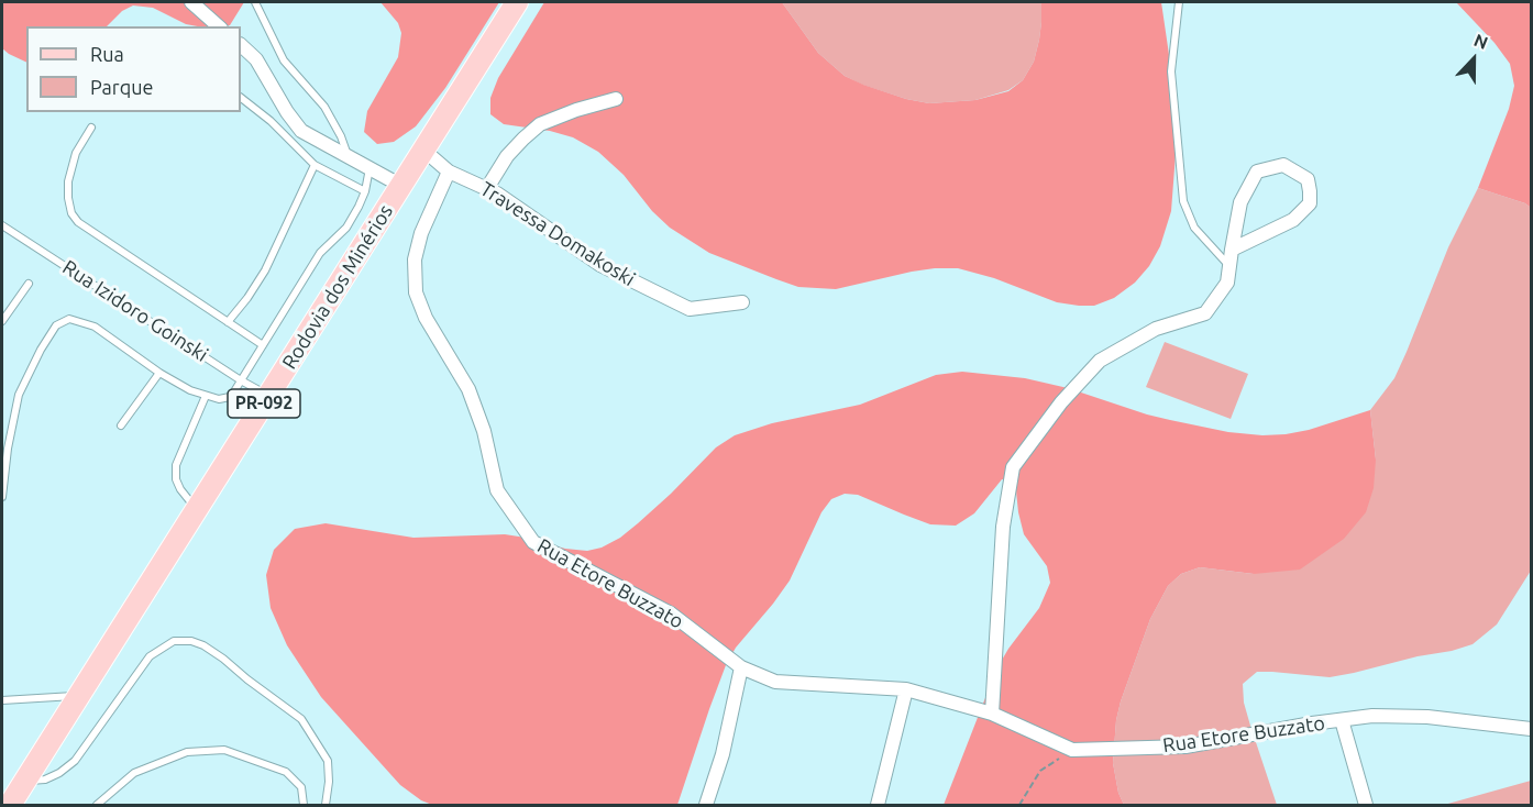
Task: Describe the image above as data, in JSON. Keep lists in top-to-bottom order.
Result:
{
  "streets": {
    "main road": ["Rodovia dos Minérios", "PR-092"],
    "street": ["Travessa Domakoski", "Rua Etore Buzzato"],
    "lane": ["Rua Izidoro Goinski"]
  },
  "crossings": [
    ["Travessa Domakoski", "Rua Etore Buzzato"],
    ["Rodovia dos Minérios", "Rua Izidoro Goinski"]
  ],
  "legend": ["Rua", "Parque"],
  "north": "top"
}
